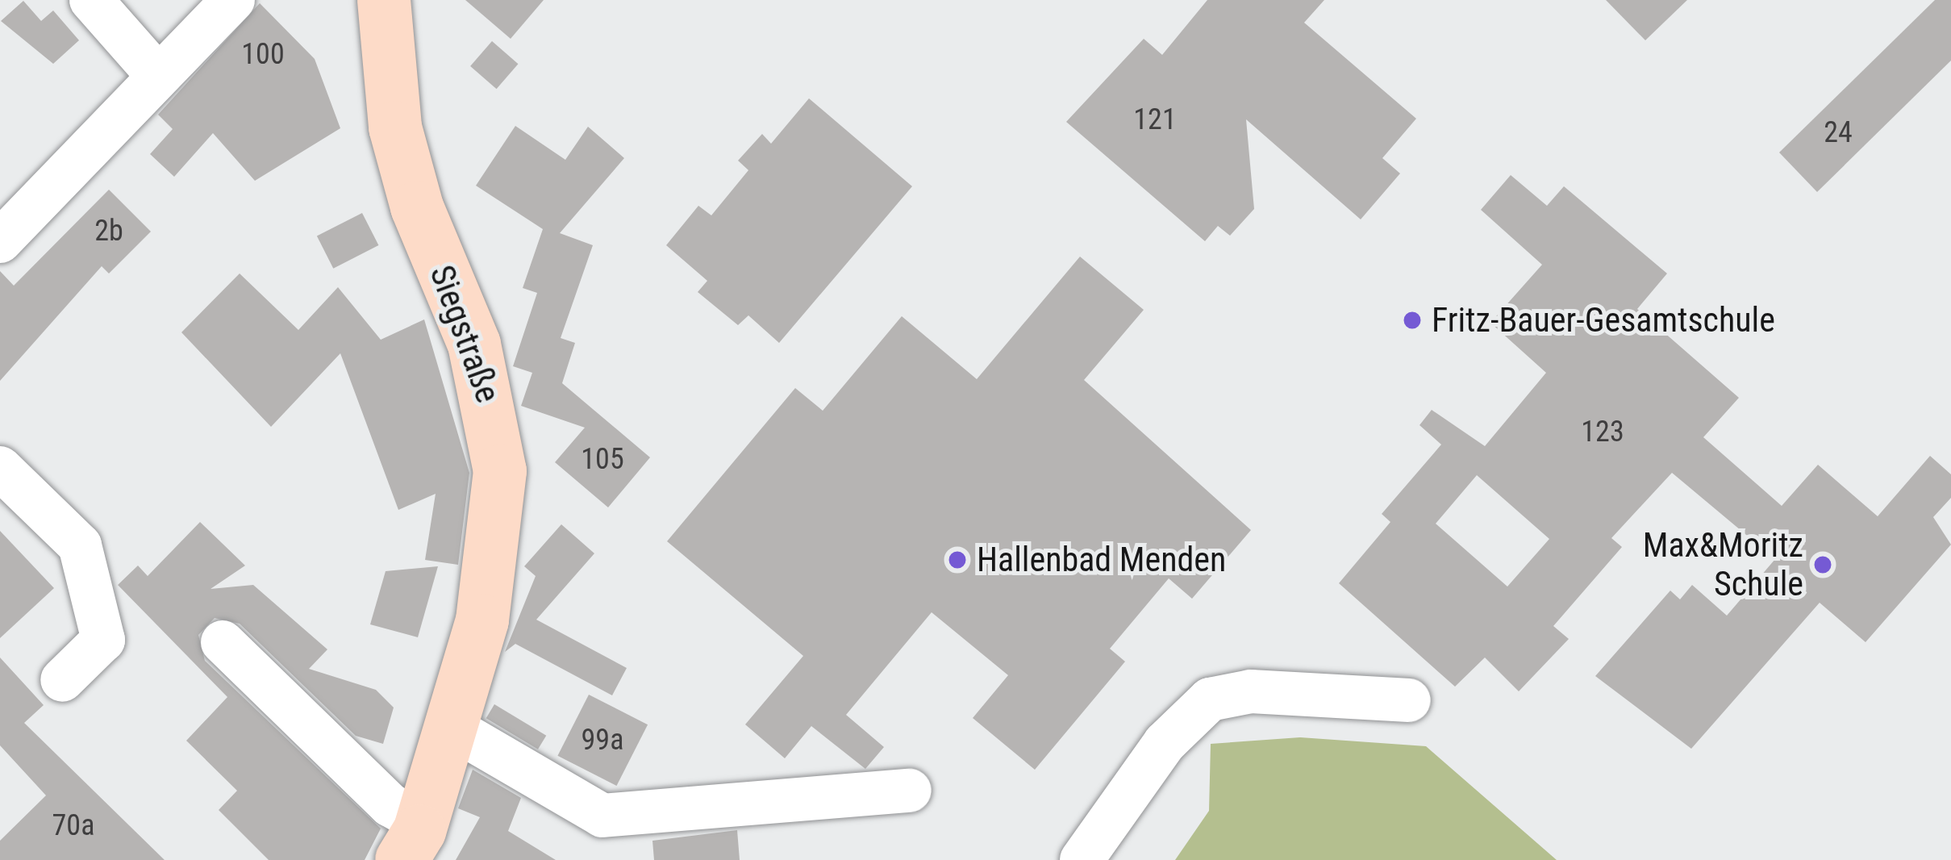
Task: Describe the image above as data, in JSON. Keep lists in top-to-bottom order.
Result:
{
  "streets": {
    "main road": ["Siegstraße"]
  },
  "places": ["Fritz-Bauer-Gesamtschule", "Hallenbad Menden", "Max&Moritz Schule"],
  "house_numbers": [
    "100",
    "121",
    "24",
    "2b",
    "123",
    "105",
    "99a",
    "70a"
  ]
}
